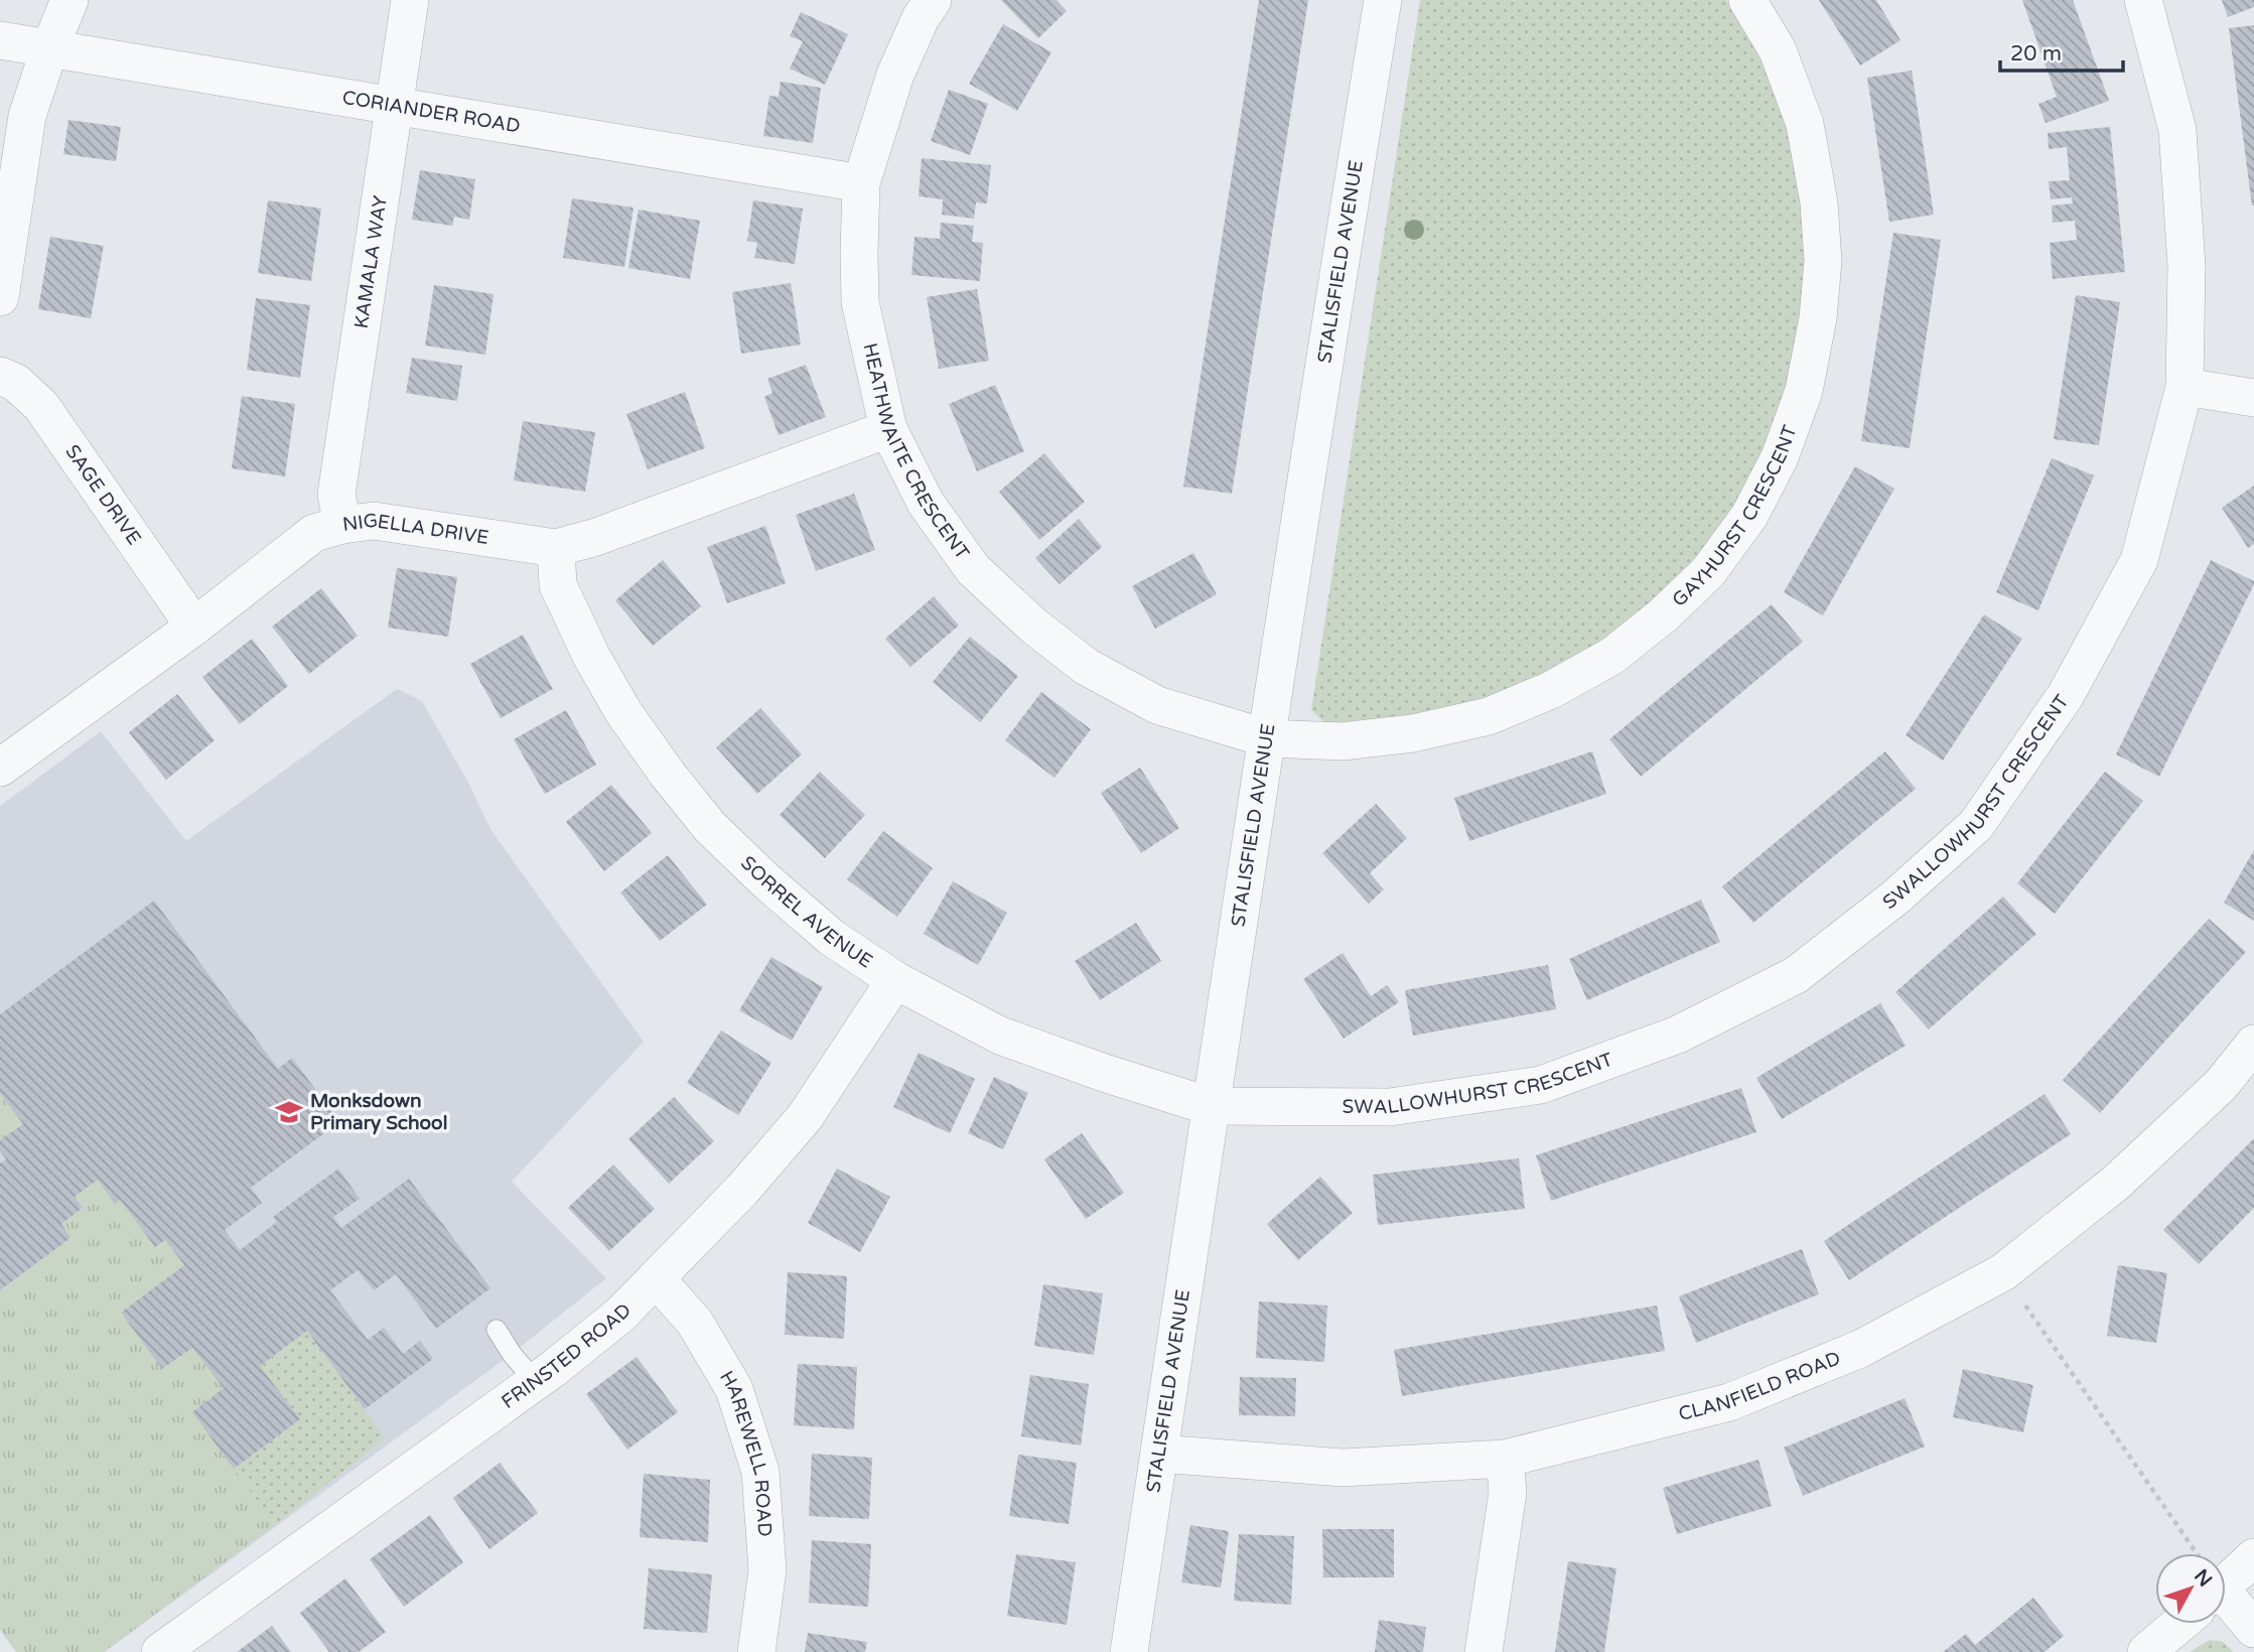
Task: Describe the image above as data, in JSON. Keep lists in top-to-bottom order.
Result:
{
  "streets": {
    "street": [
      "CORIANDER ROAD",
      "STALISFIELD AVENUE",
      "KAMALA WAY",
      "HEATHWAITE CRESCENT",
      "SAGE DRIVE",
      "GAYHURST CRESCENT",
      "NIGELLA DRIVE",
      "SWALLOWHURST CRESCENT",
      "SORREL AVENUE",
      "FRINSTED ROAD",
      "CLANFIELD ROAD",
      "HAREWELL ROAD"
    ]
  },
  "crossings": [
    ["CORIANDER ROAD", "KAMALA WAY"],
    ["CORIANDER ROAD", "HEATHWAITE CRESCENT"],
    ["STALISFIELD AVENUE", "HEATHWAITE CRESCENT"],
    ["STALISFIELD AVENUE", "GAYHURST CRESCENT"],
    ["STALISFIELD AVENUE", "SWALLOWHURST CRESCENT"],
    ["STALISFIELD AVENUE", "SORREL AVENUE"],
    ["STALISFIELD AVENUE", "CLANFIELD ROAD"],
    ["KAMALA WAY", "NIGELLA DRIVE"],
    ["HEATHWAITE CRESCENT", "GAYHURST CRESCENT"],
    ["HEATHWAITE CRESCENT", "NIGELLA DRIVE"],
    ["SAGE DRIVE", "NIGELLA DRIVE"],
    ["NIGELLA DRIVE", "SORREL AVENUE"],
    ["SWALLOWHURST CRESCENT", "SORREL AVENUE"],
    ["SORREL AVENUE", "FRINSTED ROAD"],
    ["FRINSTED ROAD", "HAREWELL ROAD"]
  ],
  "places": {
    "school or university": ["Monksdown Primary School"]
  },
  "scale_bar": "20 m",
  "north": "top right"
}
